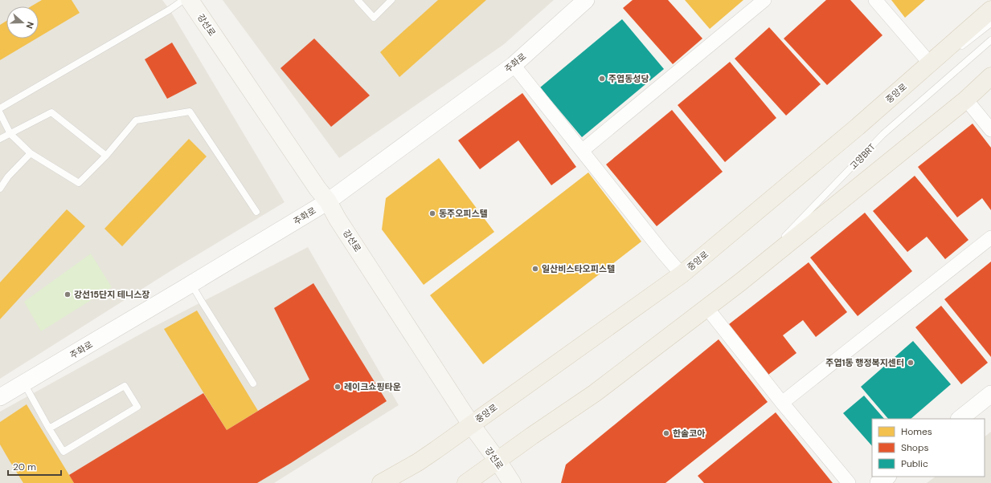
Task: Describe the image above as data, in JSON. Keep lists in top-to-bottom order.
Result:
{
  "streets": {
    "main road": ["강선로", "중앙로"],
    "street": ["주화로"],
    "lane": ["고양BRT"]
  },
  "crossings": [
    ["강선로", "주화로"],
    ["강선로", "중앙로"]
  ],
  "places": [
    "주엽동성당",
    "동주오피스텔",
    "일산비스타오피스텔",
    "강선15단지 테니스장",
    "주엽1동 행정복지센터",
    "레이크쇼핑타운",
    "한솔코아"
  ],
  "legend": ["Homes", "Shops", "Public"],
  "scale_bar": "20 m",
  "north": "right"
}
